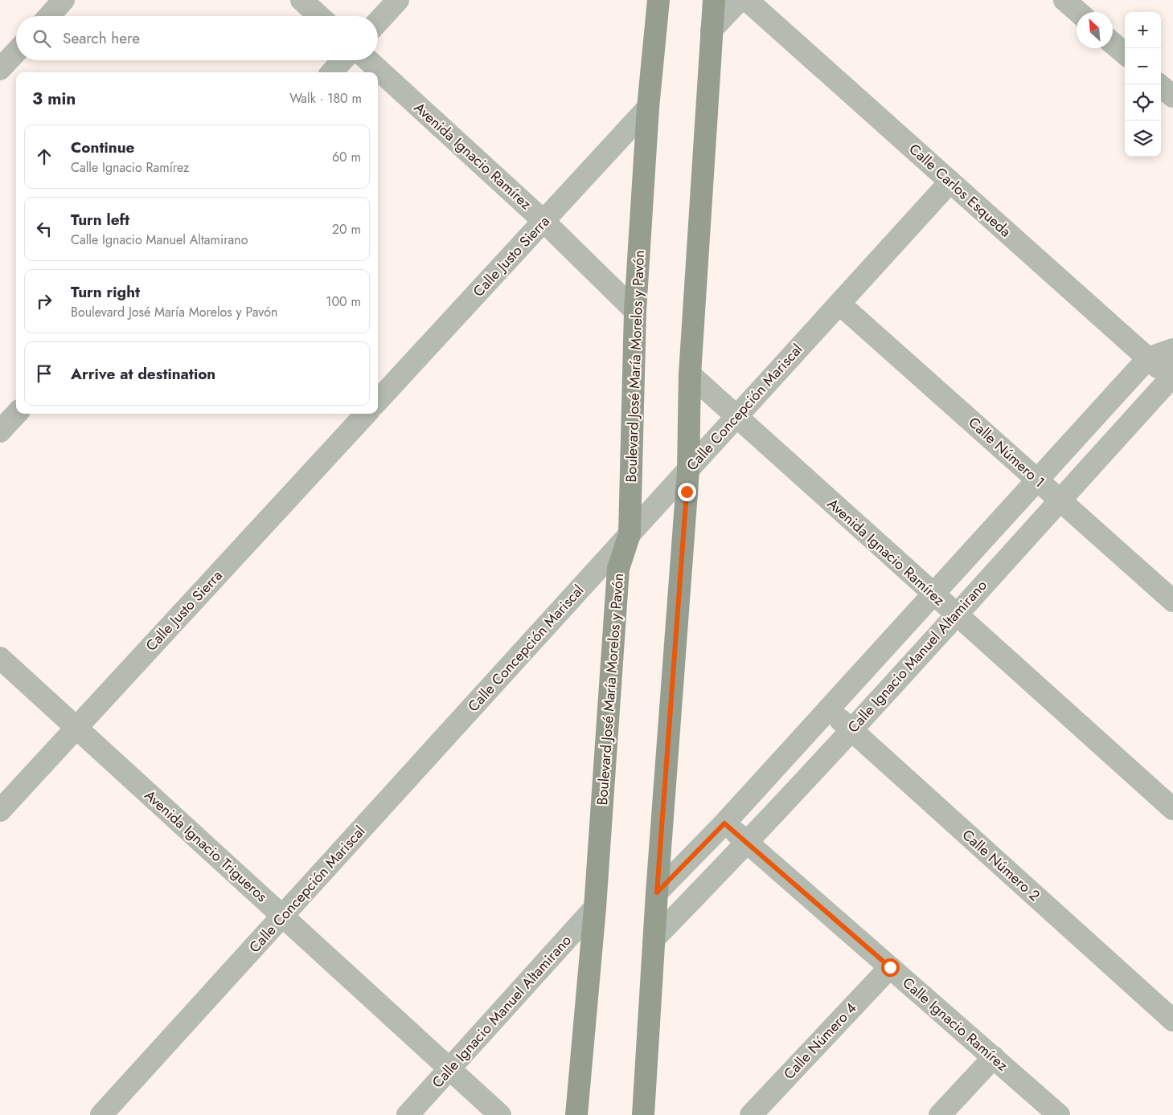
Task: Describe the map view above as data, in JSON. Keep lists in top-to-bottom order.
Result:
{
  "streets": {
    "main road": ["Boulevard José María Morelos y Pavón"],
    "street": [
      "Avenida Ignacio Ramírez",
      "Calle Carlos Esqueda",
      "Calle Justo Sierra",
      "Calle Concepción Mariscal",
      "Calle Número 1",
      "Calle Ignacio Manuel Altamirano",
      "Avenida Ignacio Trigueros",
      "Calle Número 2",
      "Calle Ignacio Ramírez",
      "Calle Número 4"
    ]
  },
  "crossings": [
    ["Avenida Ignacio Ramírez", "Calle Justo Sierra"],
    ["Avenida Ignacio Ramírez", "Boulevard José María Morelos y Pavón"],
    ["Avenida Ignacio Ramírez", "Calle Concepción Mariscal"],
    ["Avenida Ignacio Ramírez", "Calle Ignacio Manuel Altamirano"],
    ["Calle Carlos Esqueda", "Calle Concepción Mariscal"],
    ["Calle Carlos Esqueda", "Calle Ignacio Manuel Altamirano"],
    ["Calle Justo Sierra", "Boulevard José María Morelos y Pavón"],
    ["Calle Justo Sierra", "Avenida Ignacio Trigueros"],
    ["Boulevard José María Morelos y Pavón", "Calle Concepción Mariscal"],
    ["Boulevard José María Morelos y Pavón", "Calle Ignacio Manuel Altamirano"],
    ["Calle Concepción Mariscal", "Calle Número 1"],
    ["Calle Concepción Mariscal", "Avenida Ignacio Trigueros"],
    ["Calle Número 1", "Calle Ignacio Manuel Altamirano"],
    ["Calle Ignacio Manuel Altamirano", "Avenida Ignacio Trigueros"],
    ["Calle Ignacio Manuel Altamirano", "Calle Número 2"],
    ["Calle Ignacio Manuel Altamirano", "Calle Ignacio Ramírez"],
    ["Calle Ignacio Ramírez", "Calle Número 4"]
  ],
  "north": "top left",
  "page": {
    "map_buttons": ["+", "−"],
    "search": "Search here",
    "heading": ["3 min", "Walk · 180 m"],
    "list": [
      ["Continue", "Calle Ignacio Ramírez", "60 m"],
      ["Turn left", "Calle Ignacio Manuel Altamirano", "20 m"],
      ["Turn right", "Boulevard José María Morelos y Pavón", "100 m"],
      "Arrive at destination"
    ]
  }
}
